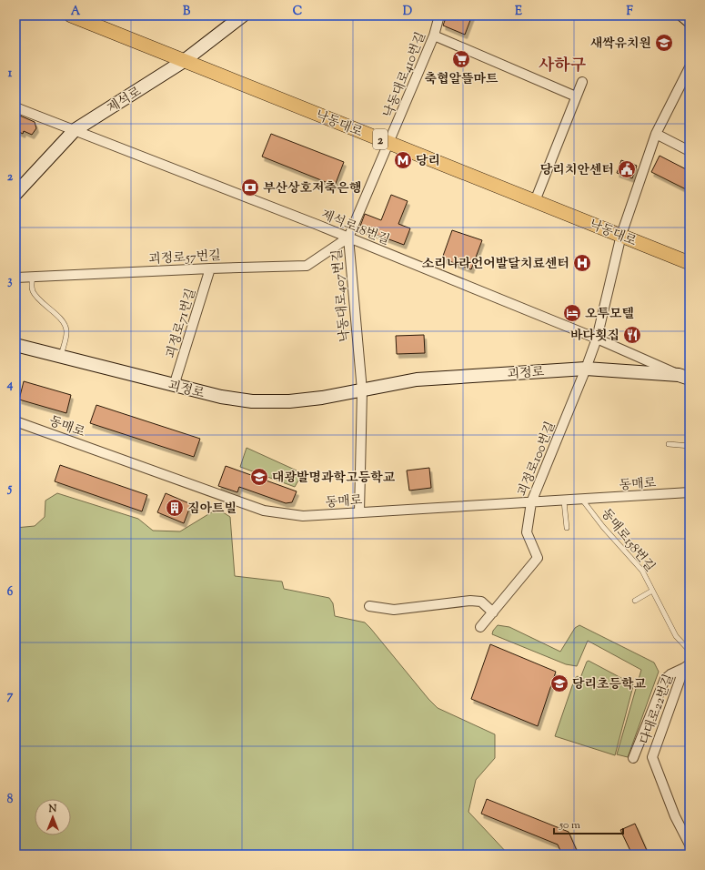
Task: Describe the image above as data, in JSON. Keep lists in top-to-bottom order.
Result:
{
  "streets": {
    "main road": [
      "제석로",
      "낙동대로",
      "2",
      "괴정로"
    ],
    "street": [
      "낙동대로410번길",
      "제석로18번길",
      "괴정로57번길",
      "낙동대로407번길",
      "괴정로71번길",
      "동매로",
      "괴정로100번길",
      "다대로22번길"
    ],
    "lane": ["동매로158번길"]
  },
  "crossings": [
    ["낙동대로410번길", "낙동대로"],
    ["낙동대로410번길", "낙동대로407번길"],
    ["제석로", "낙동대로"],
    ["제석로", "제석로18번길"],
    ["낙동대로", "낙동대로407번길"],
    ["제석로18번길", "괴정로57번길"],
    ["제석로18번길", "낙동대로407번길"],
    ["제석로18번길", "괴정로"],
    ["괴정로57번길", "낙동대로407번길"],
    ["괴정로57번길", "괴정로71번길"],
    ["낙동대로407번길", "괴정로"],
    ["괴정로71번길", "괴정로"],
    ["괴정로", "괴정로100번길"],
    ["동매로", "괴정로100번길"],
    ["동매로", "동매로158번길"]
  ],
  "districts": ["사하구"],
  "places": {
    "school or university": ["새싹유치원", "대광발명과학고등학교", "당리초등학교"],
    "supermarket": ["축협알뜰마트"],
    "metro station": ["당리"],
    "public building": ["당리치안센터"],
    "bank": ["부산상호저축은행"],
    "hospital": ["소리나라언어발달치료센터"],
    "hotel": ["오투모텔"],
    "restaurant": ["바다횟집"],
    "building": ["짐아트빌"]
  },
  "scale_bar": "50 m",
  "north": "top",
  "grid": {
    "columns": [
      "A",
      "B",
      "C",
      "D",
      "E",
      "F"
    ],
    "rows": [
      "1",
      "2",
      "3",
      "4",
      "5",
      "6",
      "7",
      "8"
    ]
  }
}
